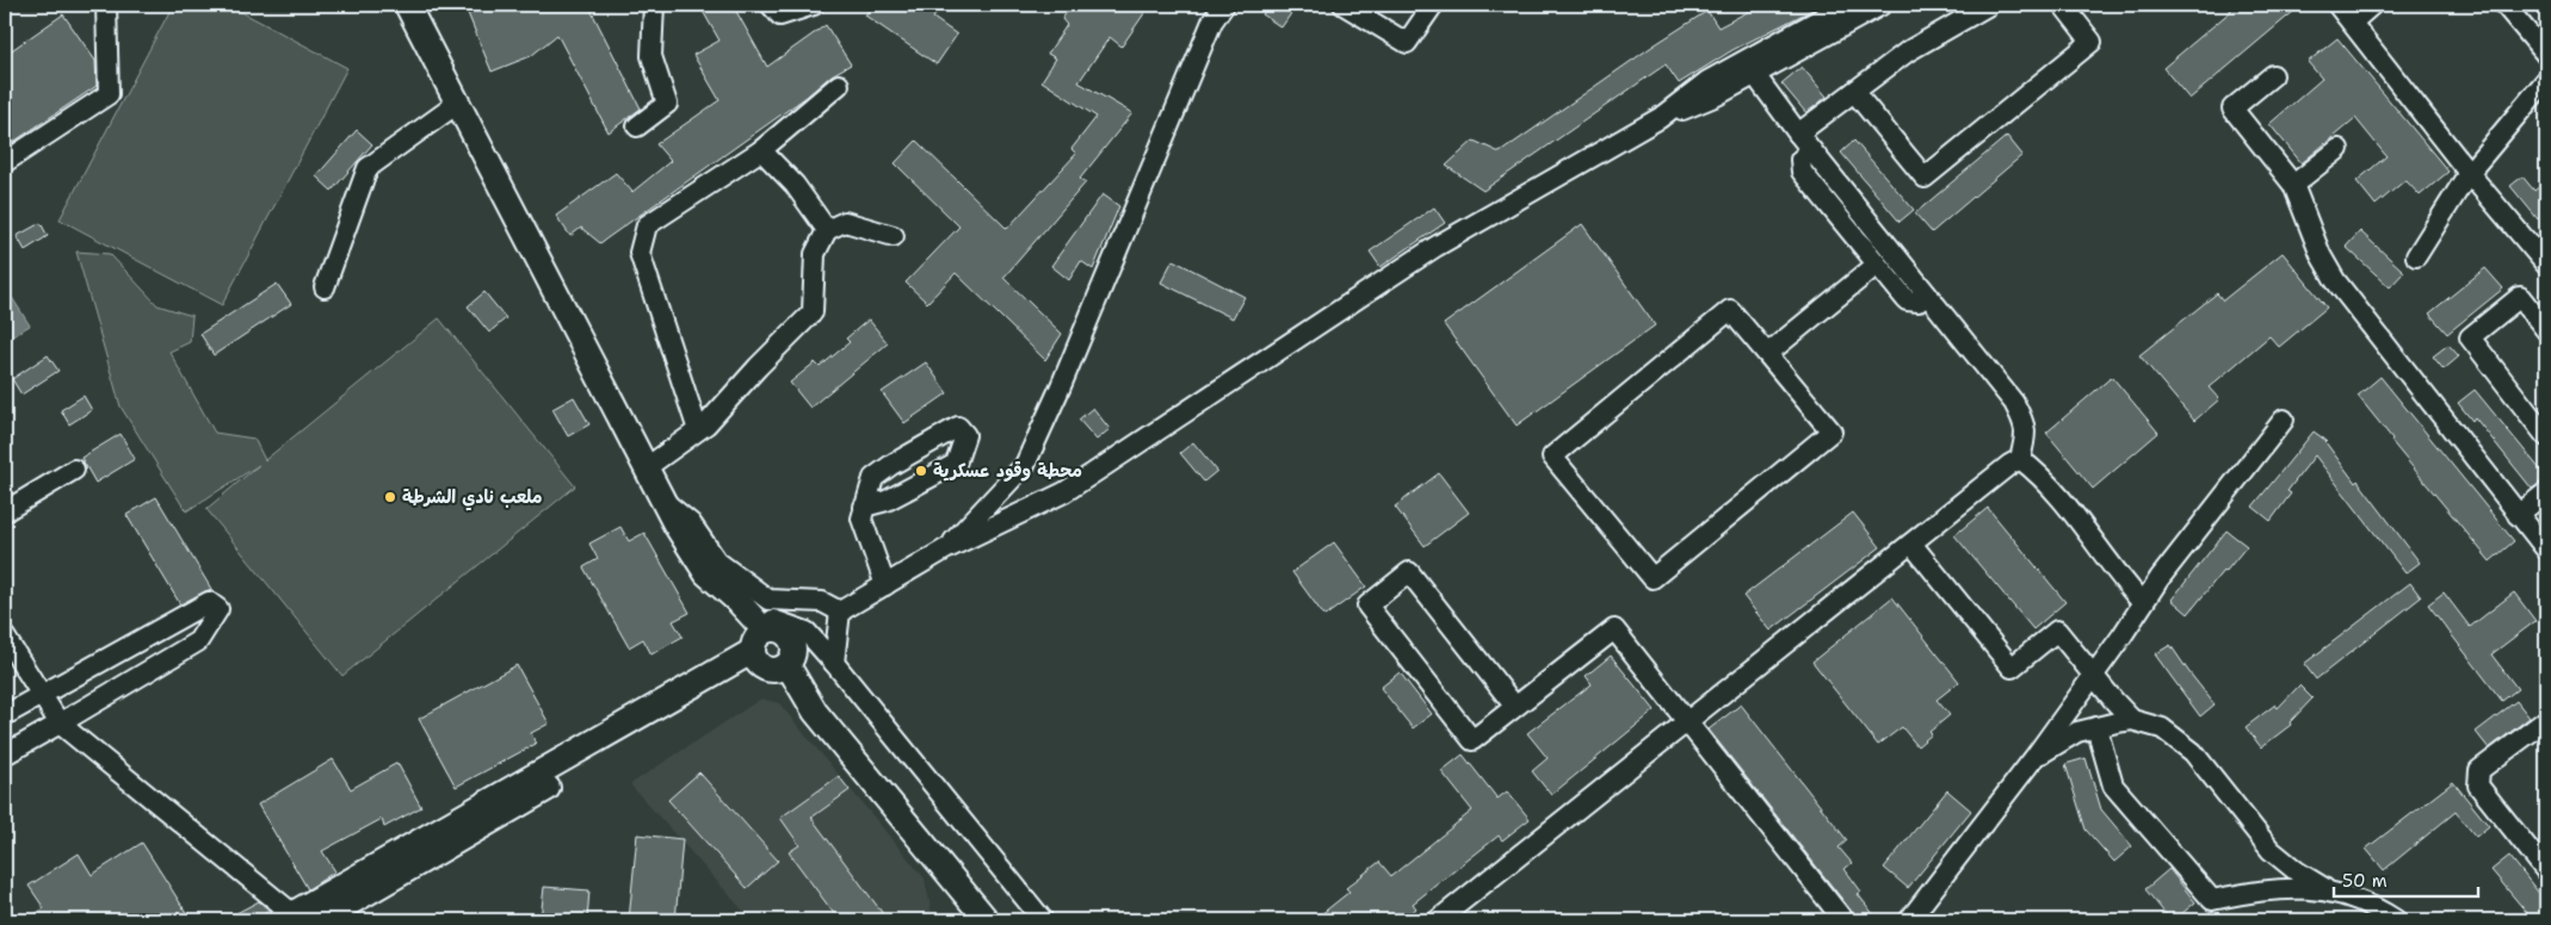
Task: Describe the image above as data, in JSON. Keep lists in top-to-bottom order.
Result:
{
  "places": ["محطة وقود عسكرية", "ملعب نادي الشرطة"],
  "scale_bar": "50 m"
}
